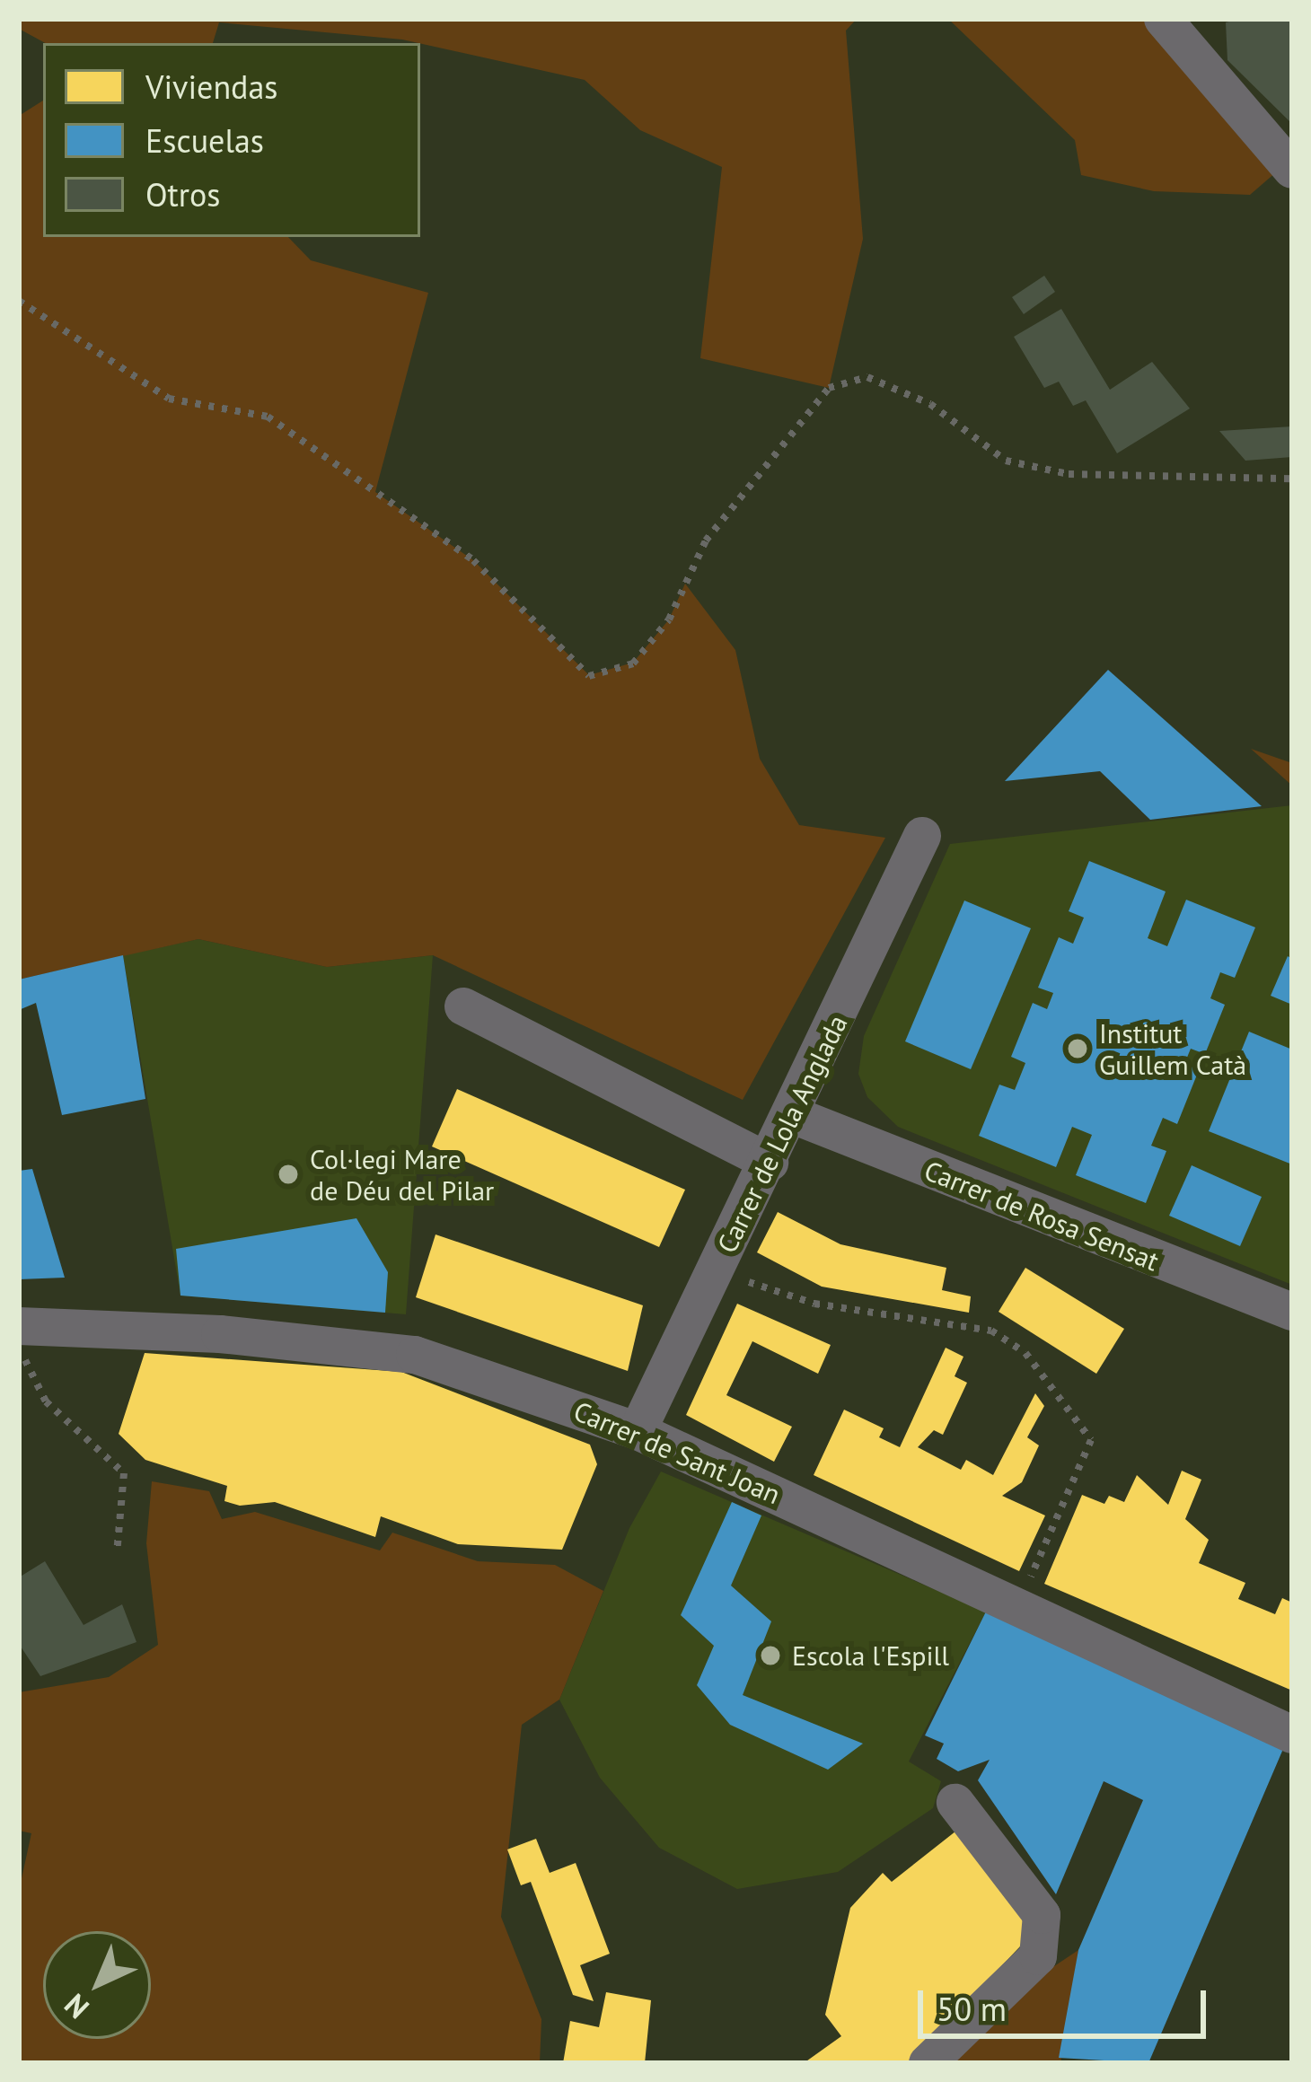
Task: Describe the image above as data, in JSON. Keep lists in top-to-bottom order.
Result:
{
  "streets": {
    "street": ["Carrer de Lola Anglada", "Carrer de Rosa Sensat", "Carrer de Sant Joan"]
  },
  "crossings": [
    ["Carrer de Lola Anglada", "Carrer de Rosa Sensat"],
    ["Carrer de Lola Anglada", "Carrer de Sant Joan"]
  ],
  "places": ["Institut Guillem Catà", "Col·legi Mare de Déu del Pilar", "Escola l'Espill"],
  "legend": ["Viviendas", "Escuelas", "Otros"],
  "scale_bar": "50 m",
  "north": "bottom left"
}
